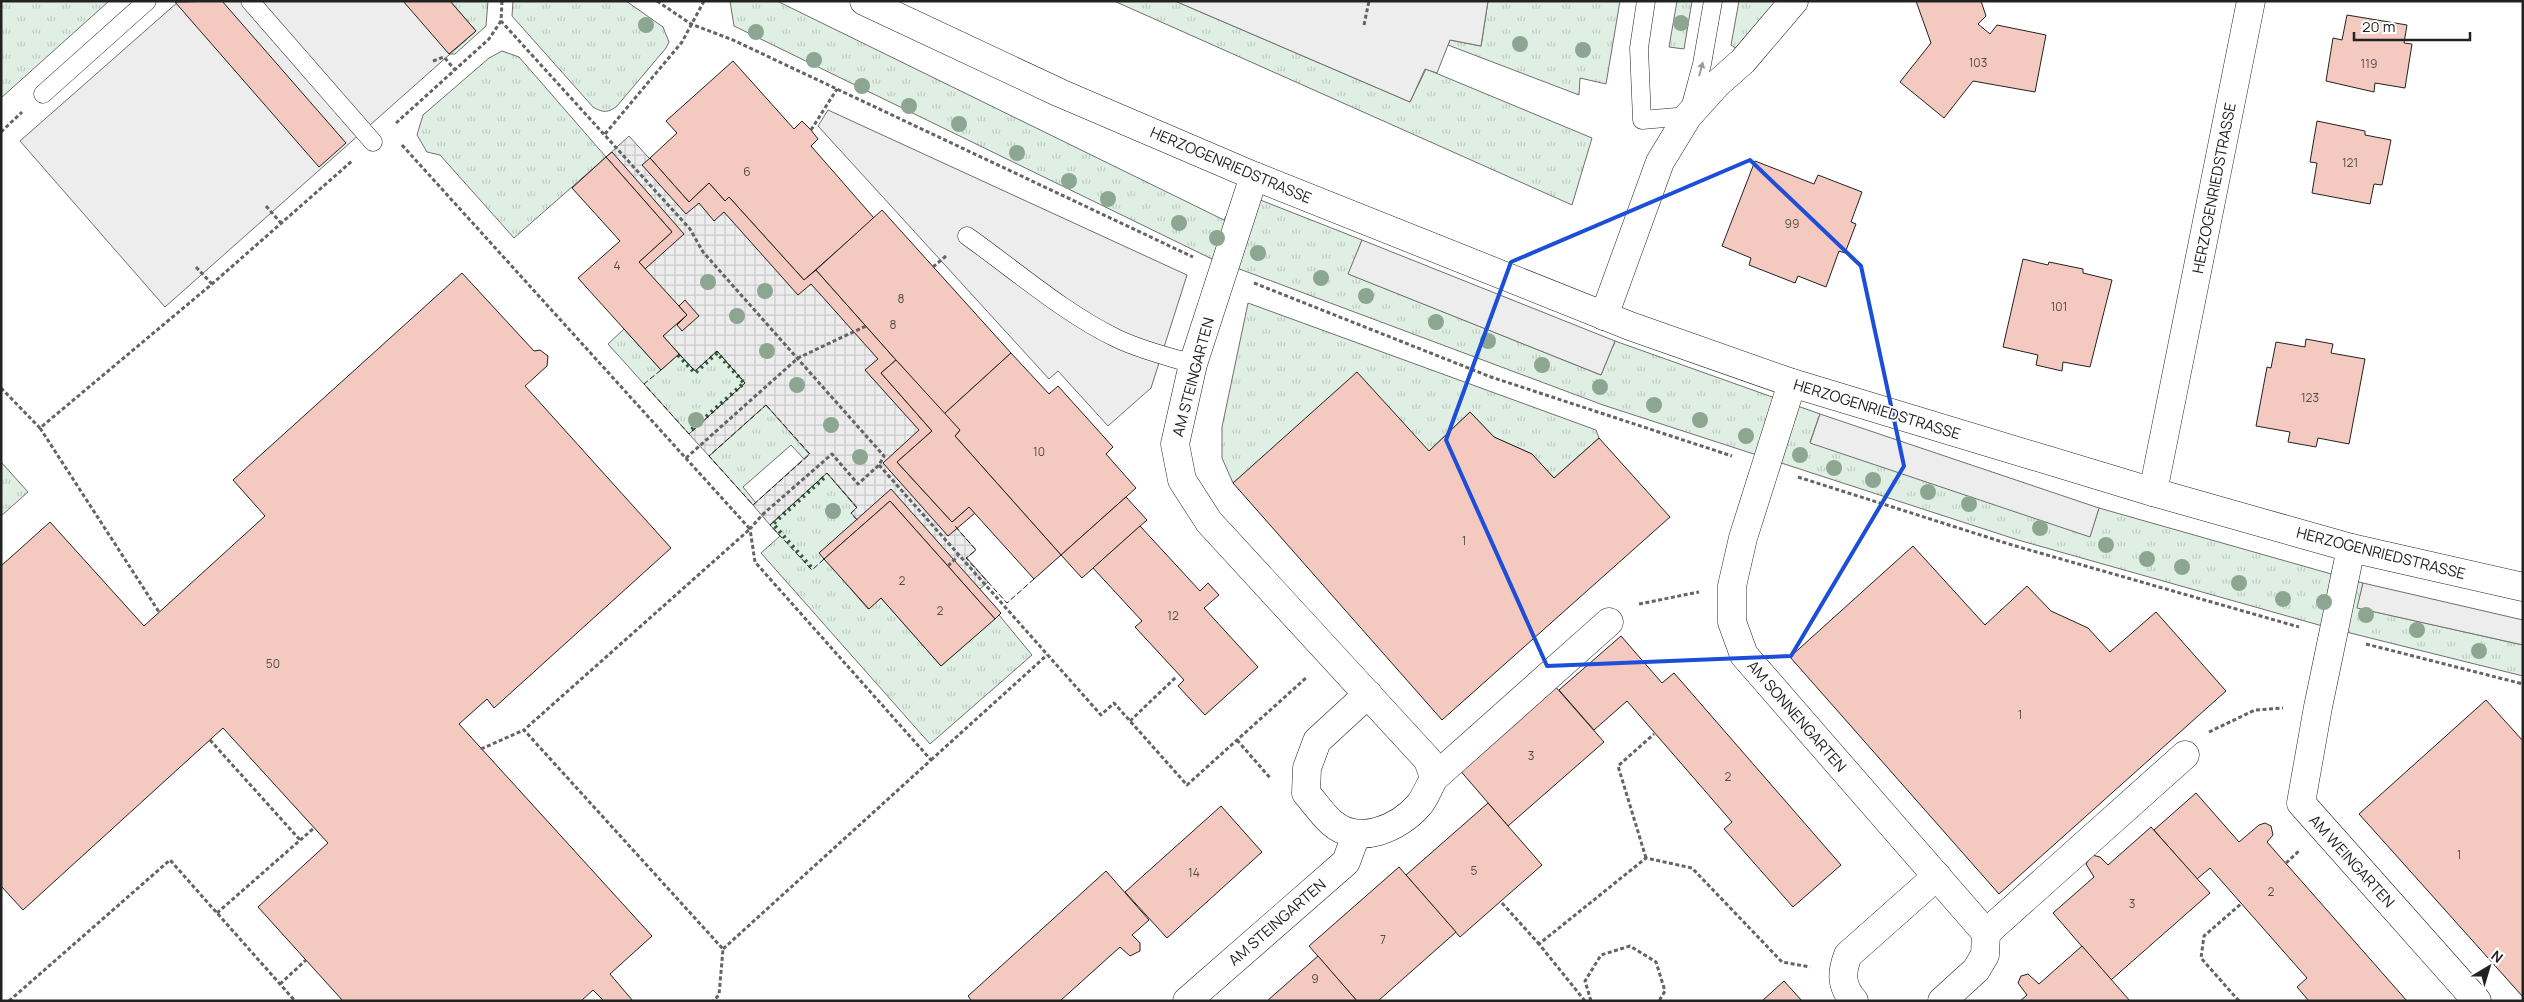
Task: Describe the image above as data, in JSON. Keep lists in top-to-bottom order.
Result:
{
  "streets": {
    "street": [
      "HERZOGENRIEDSTRASSE",
      "AM STEINGARTEN",
      "AM SONNENGARTEN",
      "AM WEINGARTEN"
    ]
  },
  "crossings": [
    ["HERZOGENRIEDSTRASSE", "AM STEINGARTEN"],
    ["HERZOGENRIEDSTRASSE", "AM SONNENGARTEN"],
    ["HERZOGENRIEDSTRASSE", "AM WEINGARTEN"]
  ],
  "house_numbers": [
    "103",
    "119",
    "121",
    "6",
    "99",
    "4",
    "8",
    "101",
    "8",
    "123",
    "10",
    "1",
    "2",
    "2",
    "12",
    "50",
    "1",
    "3",
    "2",
    "1",
    "5",
    "14",
    "2",
    "3",
    "7",
    "9"
  ],
  "scale_bar": "20 m",
  "north": "top right"
}
